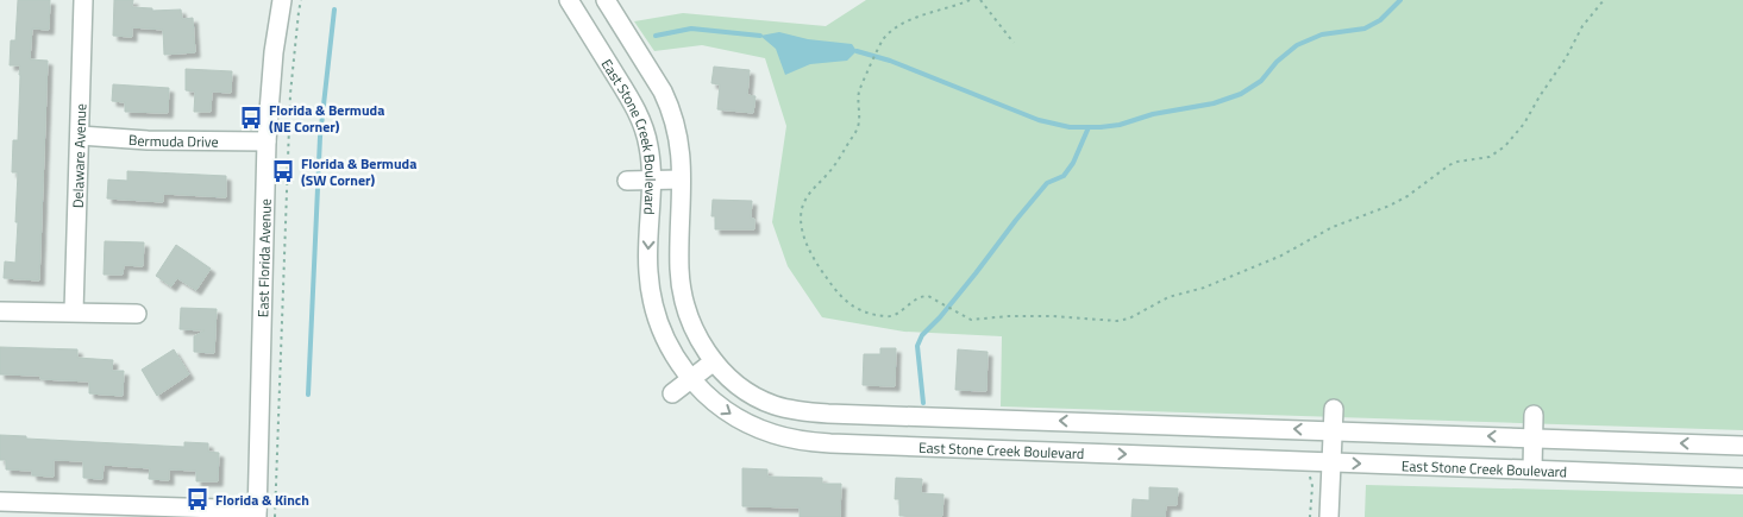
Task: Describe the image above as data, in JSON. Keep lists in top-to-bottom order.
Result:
{
  "streets": {
    "street": [
      "East Stone Creek Boulevard",
      "Bermuda Drive",
      "Delaware Avenue",
      "East Florida Avenue"
    ]
  },
  "crossings": [
    ["Bermuda Drive", "Delaware Avenue"],
    ["Bermuda Drive", "East Florida Avenue"]
  ],
  "places": {
    "bus stop": ["Florida & Bermuda (NE Corner)", "Florida & Bermuda (SW Corner)", "Florida & Kinch"]
  }
}
